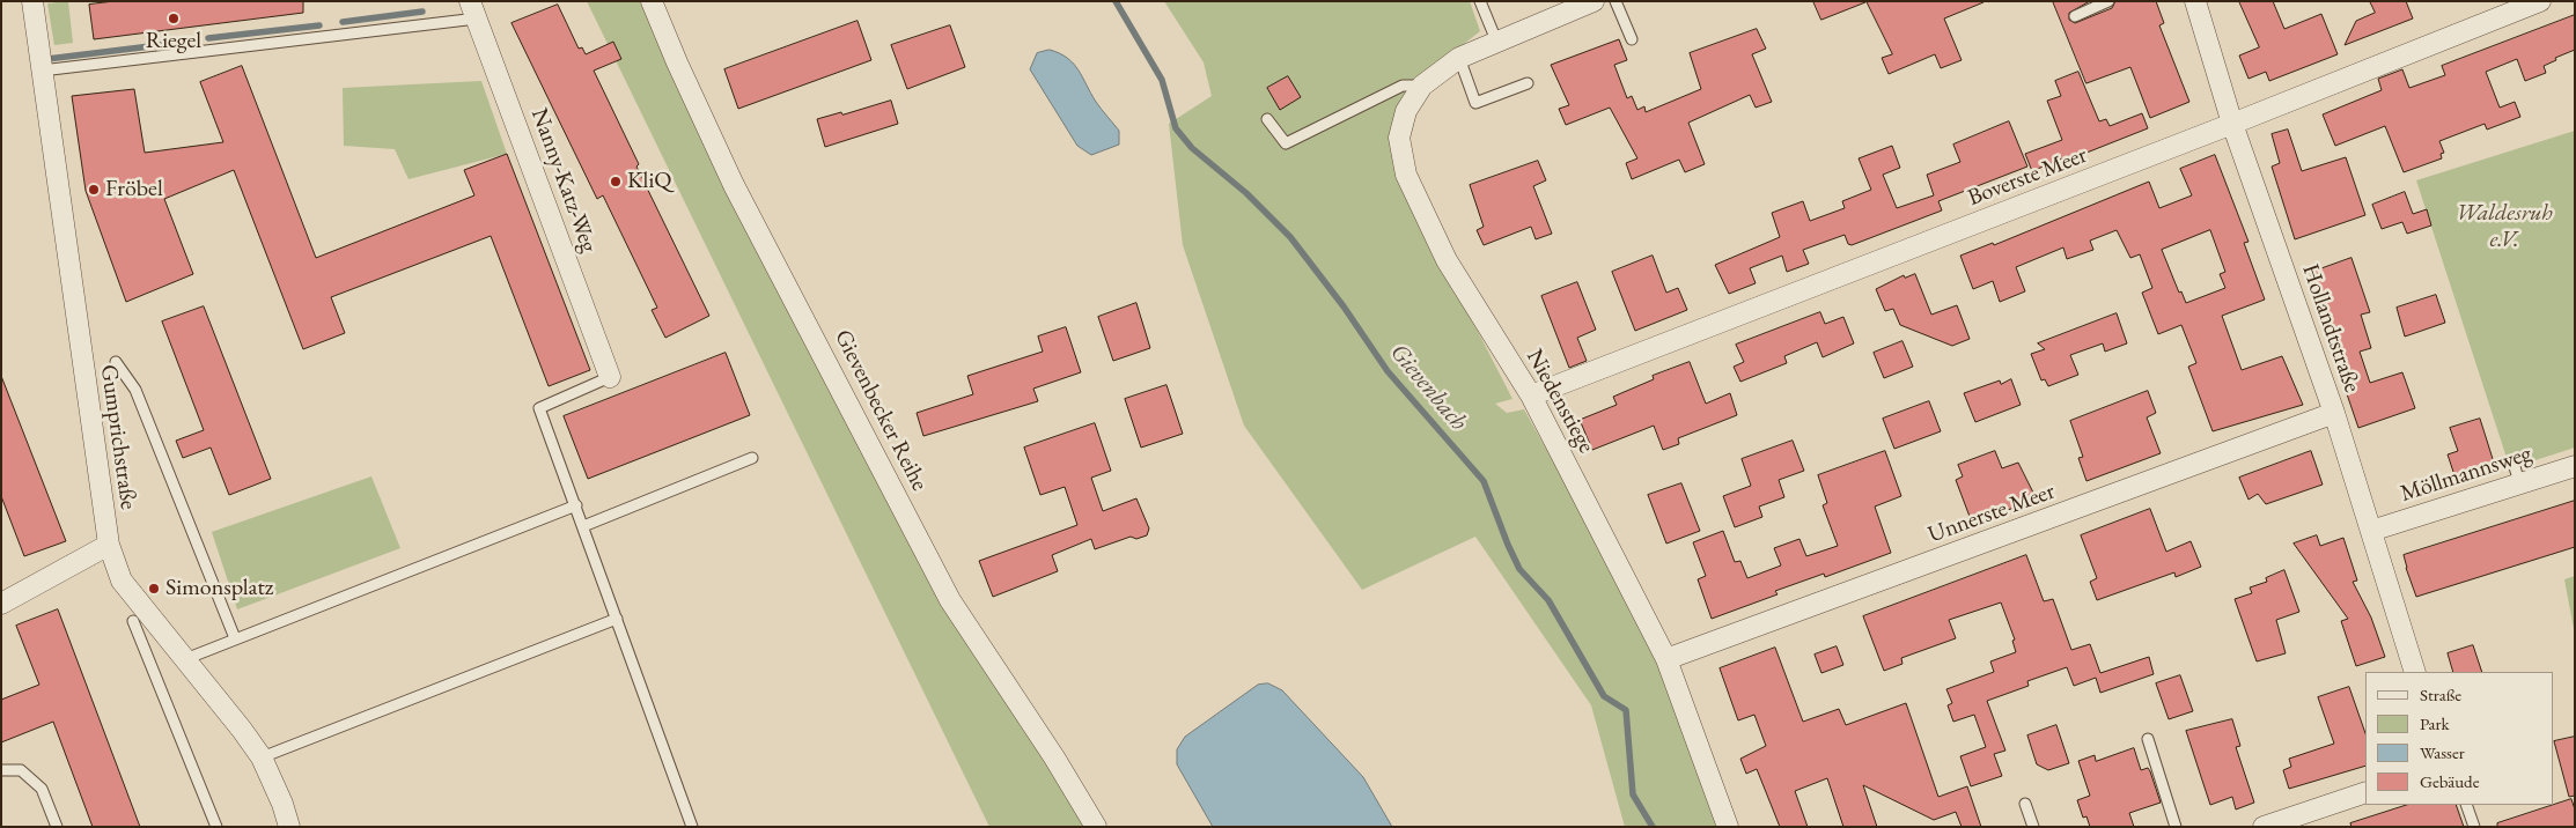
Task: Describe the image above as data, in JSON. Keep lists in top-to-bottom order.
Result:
{
  "streets": {
    "street": [
      "Boverste Meer",
      "Nanny-Katz-Weg",
      "Hollandtstraße",
      "Niedenstiege",
      "Gievenbecker Reihe",
      "Gumprichstraße",
      "Möllmannsweg",
      "Unnerste Meer"
    ]
  },
  "crossings": [
    ["Boverste Meer", "Hollandtstraße"],
    ["Boverste Meer", "Niedenstiege"],
    ["Hollandtstraße", "Möllmannsweg"],
    ["Hollandtstraße", "Unnerste Meer"],
    ["Niedenstiege", "Unnerste Meer"]
  ],
  "water": ["Gievenbach"],
  "parks": ["Waldesruh e.V."],
  "places": [
    "Riegel",
    "KliQ",
    "Fröbel",
    "Simonsplatz"
  ],
  "legend": [
    "Straße",
    "Park",
    "Wasser",
    "Gebäude"
  ]
}
